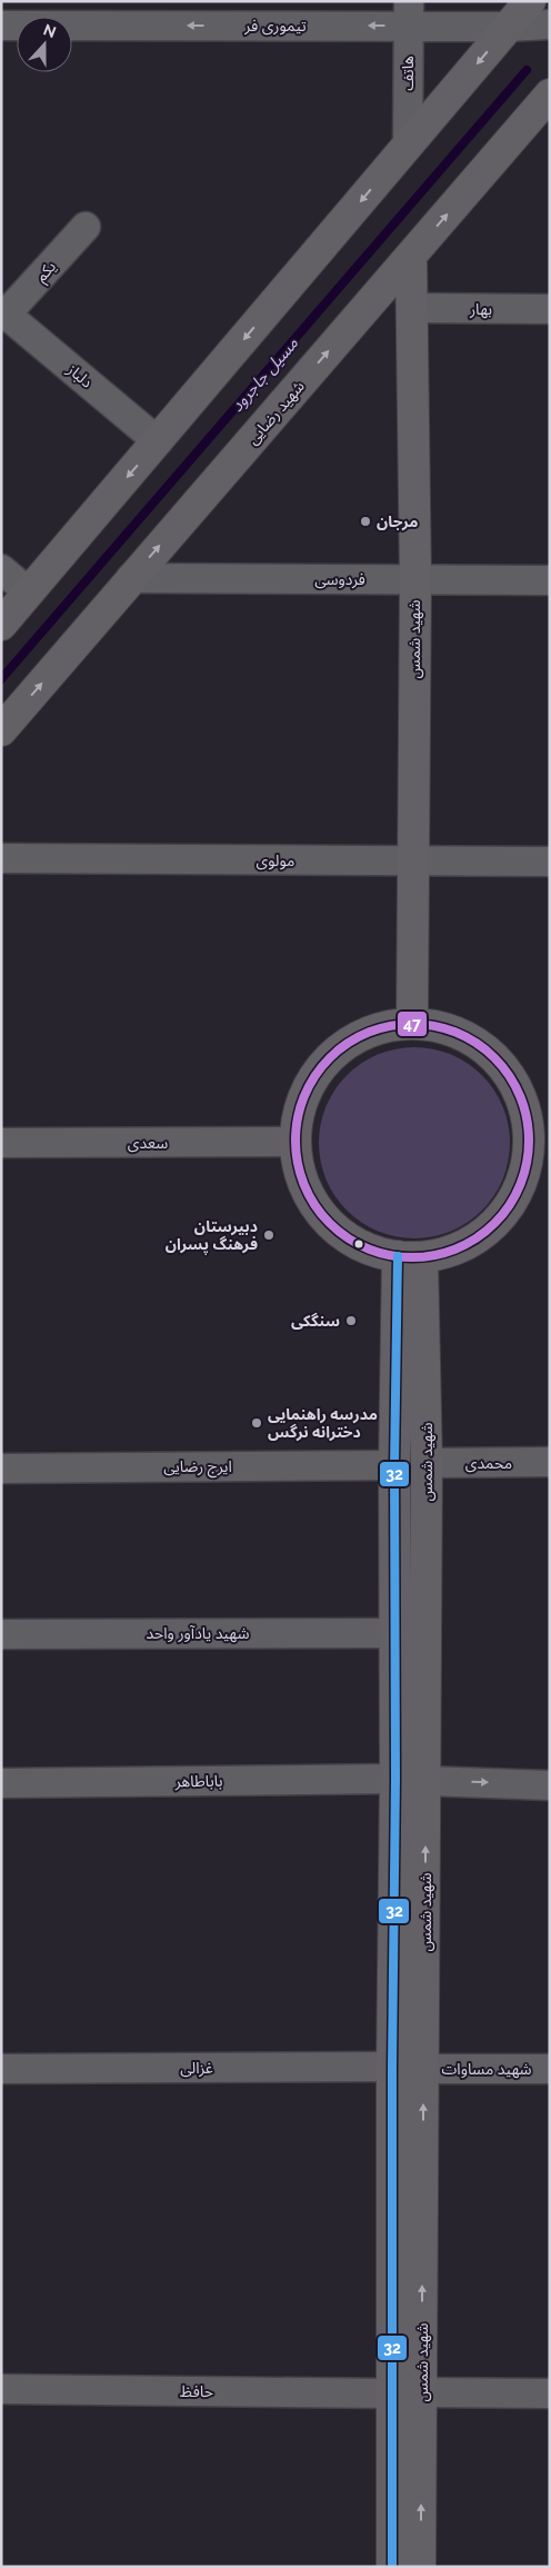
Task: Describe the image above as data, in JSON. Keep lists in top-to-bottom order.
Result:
{
  "streets": {
    "main road": ["شهید رضایی", "شهید شمس"],
    "street": [
      "تیموری فر",
      "هاتف",
      "یکم",
      "بهار",
      "دلباز",
      "فردوسی",
      "مولوی",
      "سعدی",
      "محمدی",
      "ایرج رضایی",
      "شهید یادآور واحد",
      "باباطاهر",
      "غزالی",
      "شهید مساوات",
      "حافظ"
    ]
  },
  "crossings": [
    ["تیموری فر", "هاتف"],
    ["یکم", "دلباز"],
    ["بهار", "شهید شمس"],
    ["شهید رضایی", "فردوسی"],
    ["شهید رضایی", "شهید شمس"],
    ["فردوسی", "شهید شمس"],
    ["شهید شمس", "مولوی"],
    ["شهید شمس", "محمدی"],
    ["شهید شمس", "ایرج رضایی"],
    ["شهید شمس", "شهید یادآور واحد"],
    ["شهید شمس", "باباطاهر"],
    ["شهید شمس", "غزالی"],
    ["شهید شمس", "شهید مساوات"],
    ["شهید شمس", "حافظ"]
  ],
  "one_way": ["تیموری فر"],
  "water": ["مسیل جاجرود"],
  "places": [
    "مرجان",
    "دبیرستان فرهنگ پسران",
    "سنگکی",
    "مدرسه راهنمایی دخترانه نرگس"
  ],
  "lines": ["transit line 47", "transit line 32"],
  "north": "top"
}
